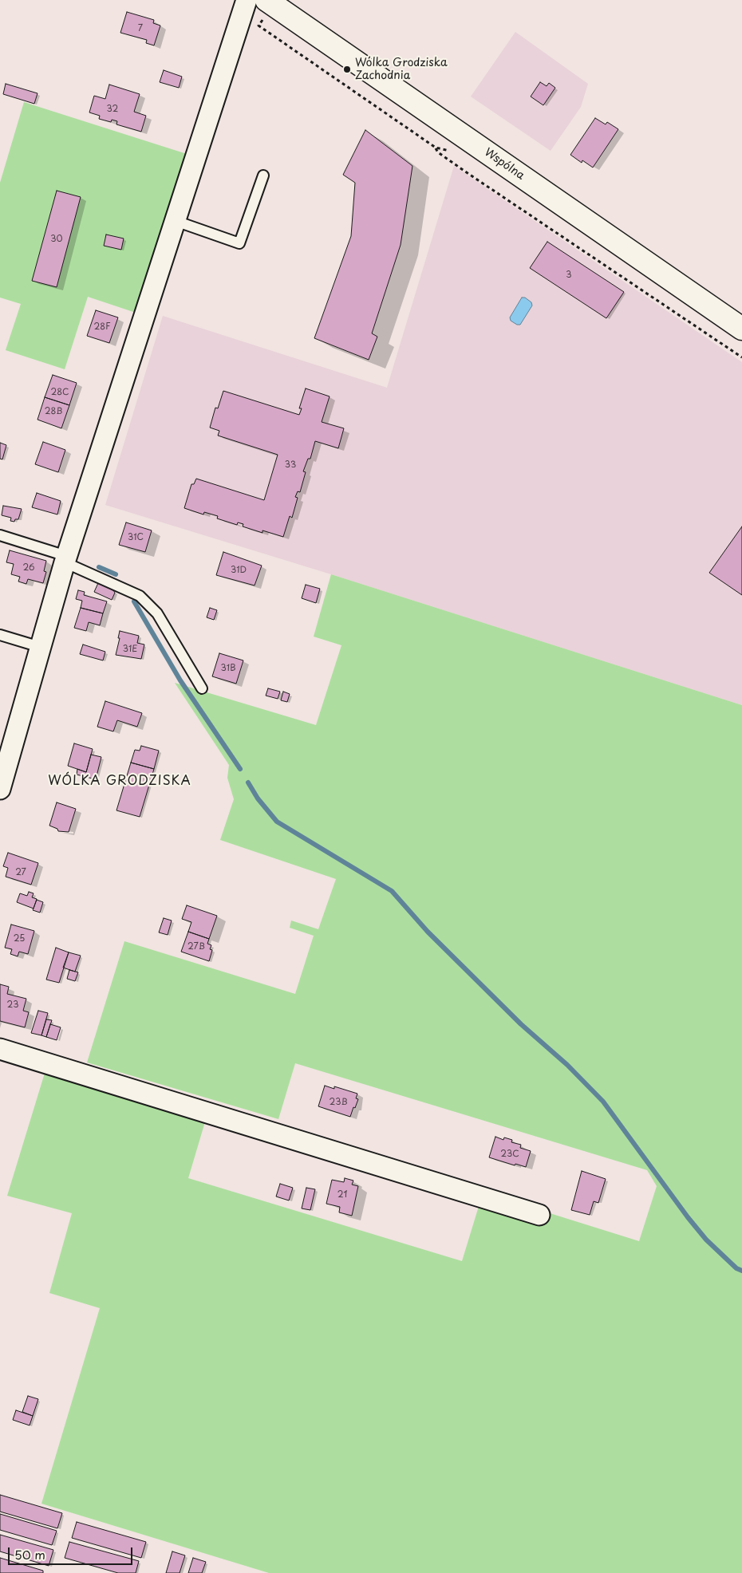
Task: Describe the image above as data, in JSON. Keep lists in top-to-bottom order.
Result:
{
  "streets": {
    "street": ["Wspólna"]
  },
  "districts": ["WÓLKA GRODZISKA"],
  "places": ["Wólka Grodziska Zachodnia"],
  "house_numbers": [
    "7",
    "32",
    "30",
    "3",
    "28F",
    "28C",
    "28B",
    "33",
    "31C",
    "26",
    "31D",
    "31E",
    "31B",
    "27",
    "25",
    "27B",
    "23",
    "23B",
    "23C",
    "21"
  ],
  "scale_bar": "50 m"
}
